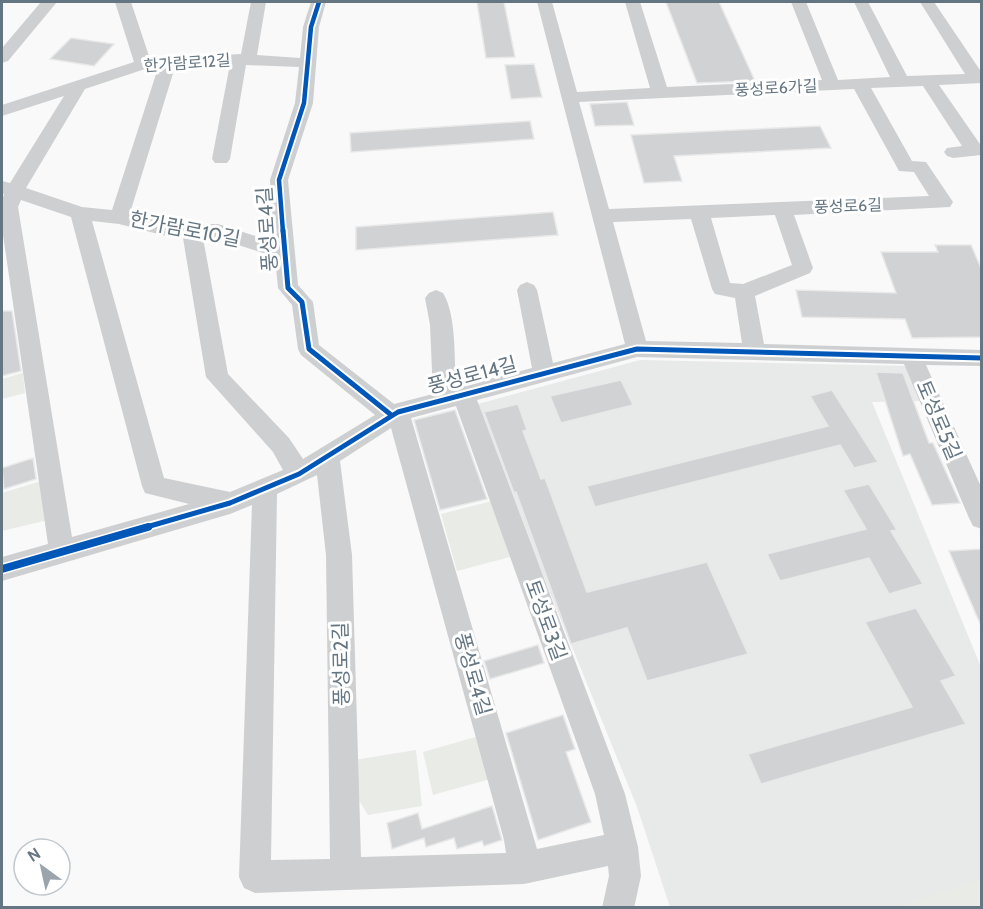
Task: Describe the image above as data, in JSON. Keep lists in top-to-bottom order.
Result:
{
  "streets": {
    "street": [
      "한가람로12길",
      "풍성로6가길",
      "풍성로6길",
      "한가람로10길",
      "풍성로4길",
      "풍성로14길",
      "토성로5길",
      "토성로3길",
      "풍성로2길"
    ]
  },
  "crossings": [
    ["한가람로12길", "한가람로10길"],
    ["한가람로12길", "풍성로4길"],
    ["풍성로6가길", "풍성로6길"],
    ["한가람로10길", "풍성로4길"],
    ["풍성로4길", "풍성로14길"],
    ["풍성로14길", "토성로5길"],
    ["풍성로14길", "토성로3길"],
    ["풍성로14길", "풍성로2길"]
  ],
  "north": "top left"
}
